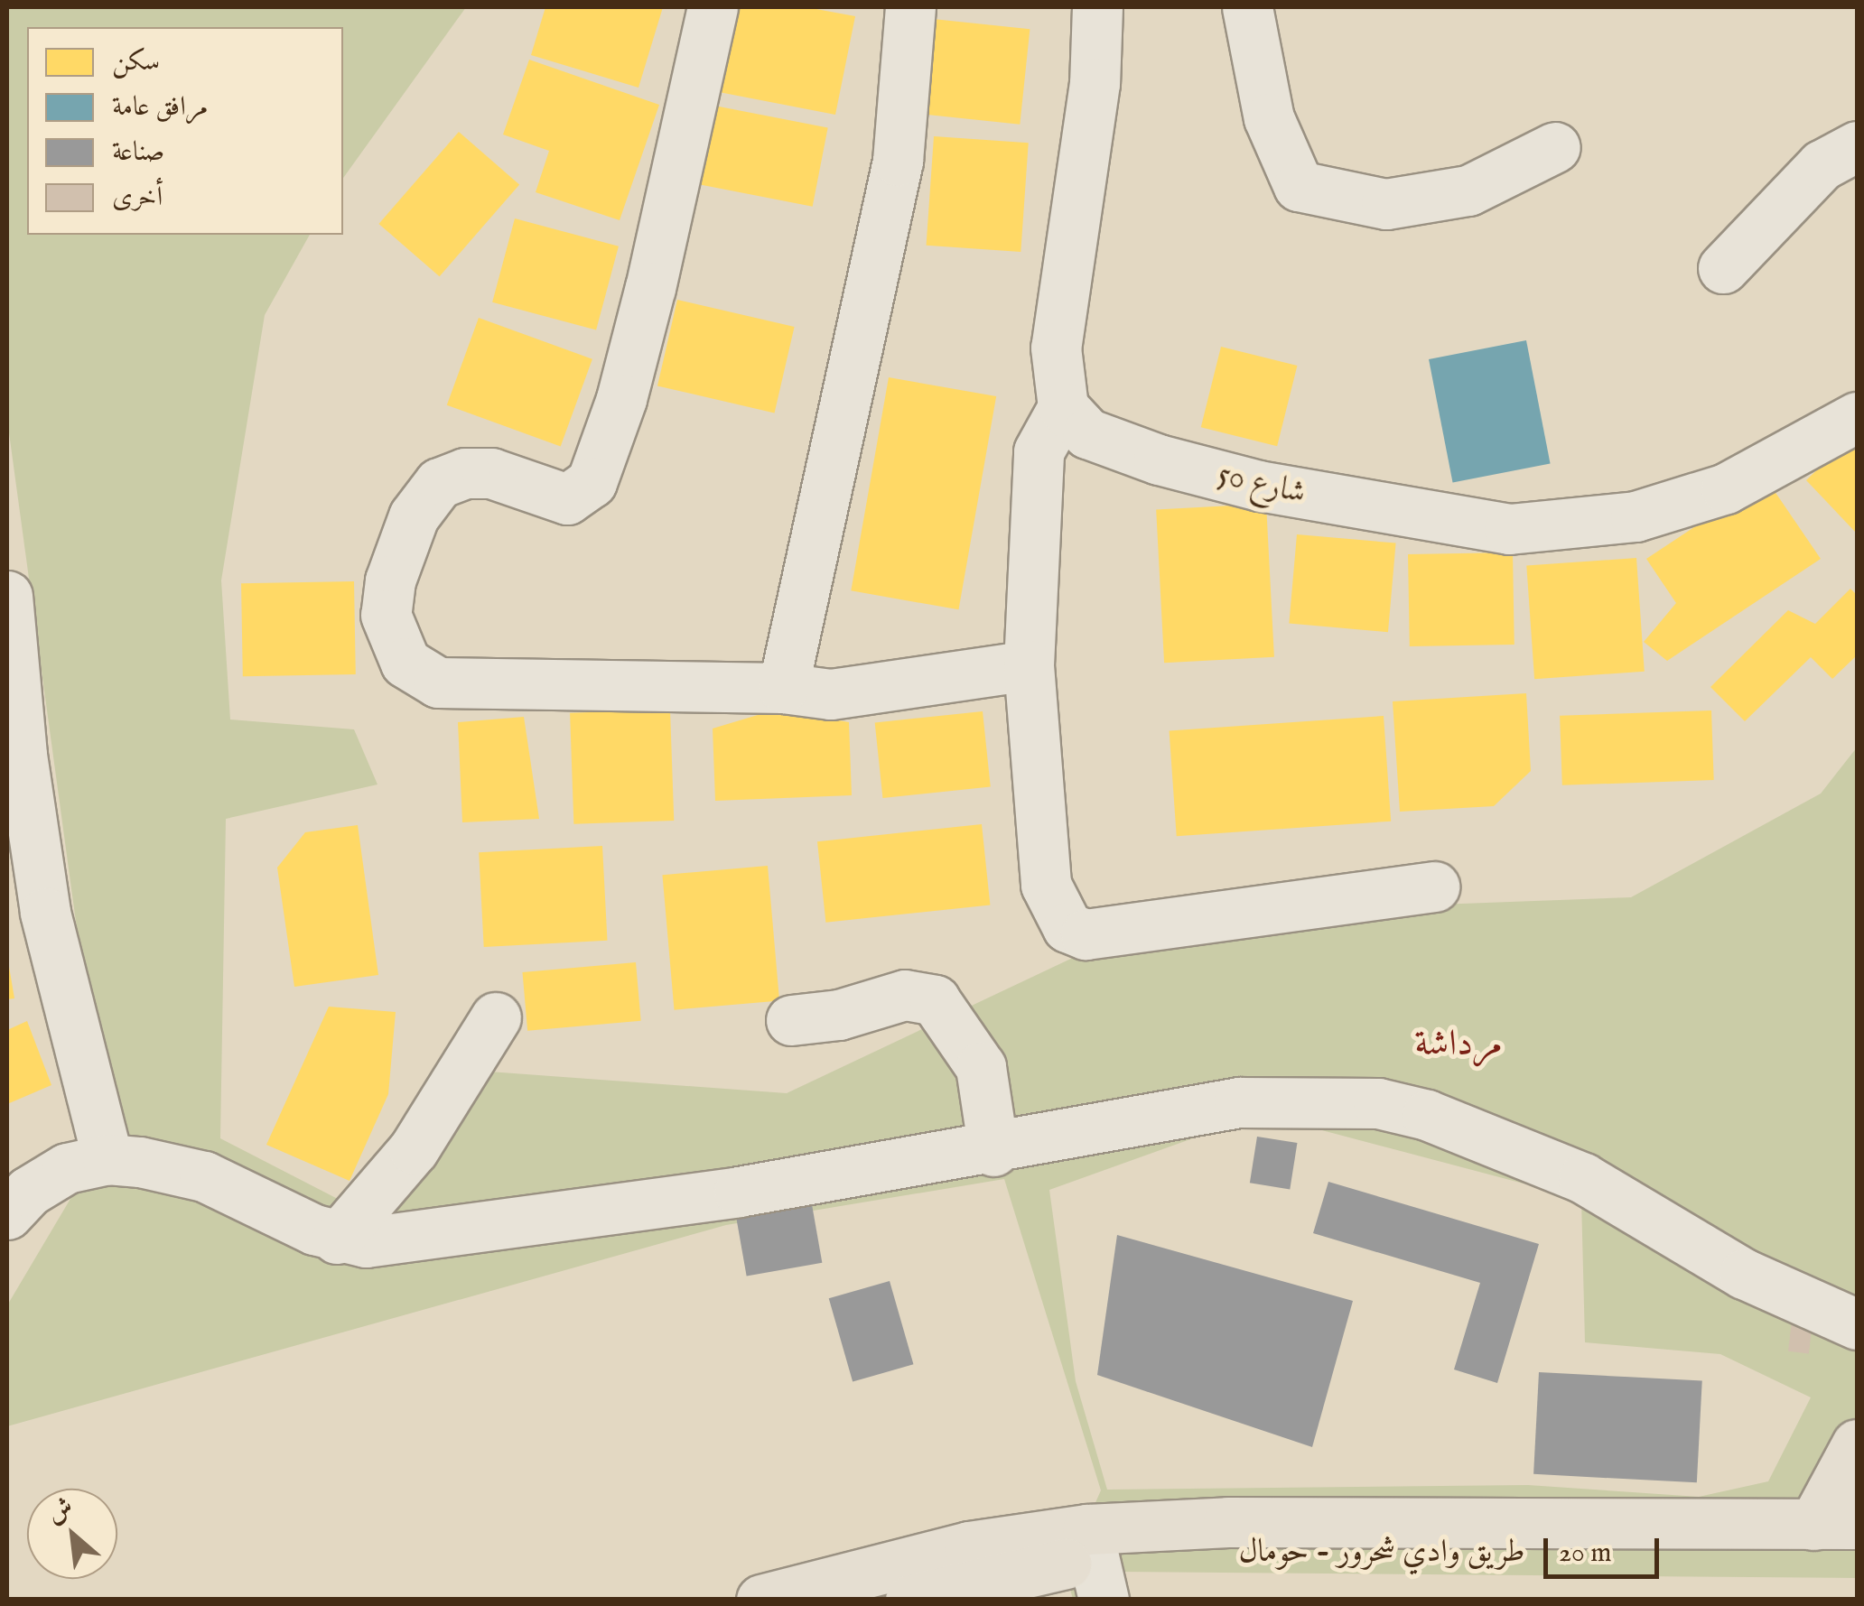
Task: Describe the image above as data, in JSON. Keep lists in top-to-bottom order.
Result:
{
  "streets": {
    "main road": ["طريق وادي شحرور - حومال"],
    "street": ["شارع 50"]
  },
  "districts": ["مرداشة"],
  "legend": [
    "سكن",
    "مرافق عامة",
    "صناعة",
    "أخرى"
  ],
  "scale_bar": "20 m",
  "north": "top left"
}
